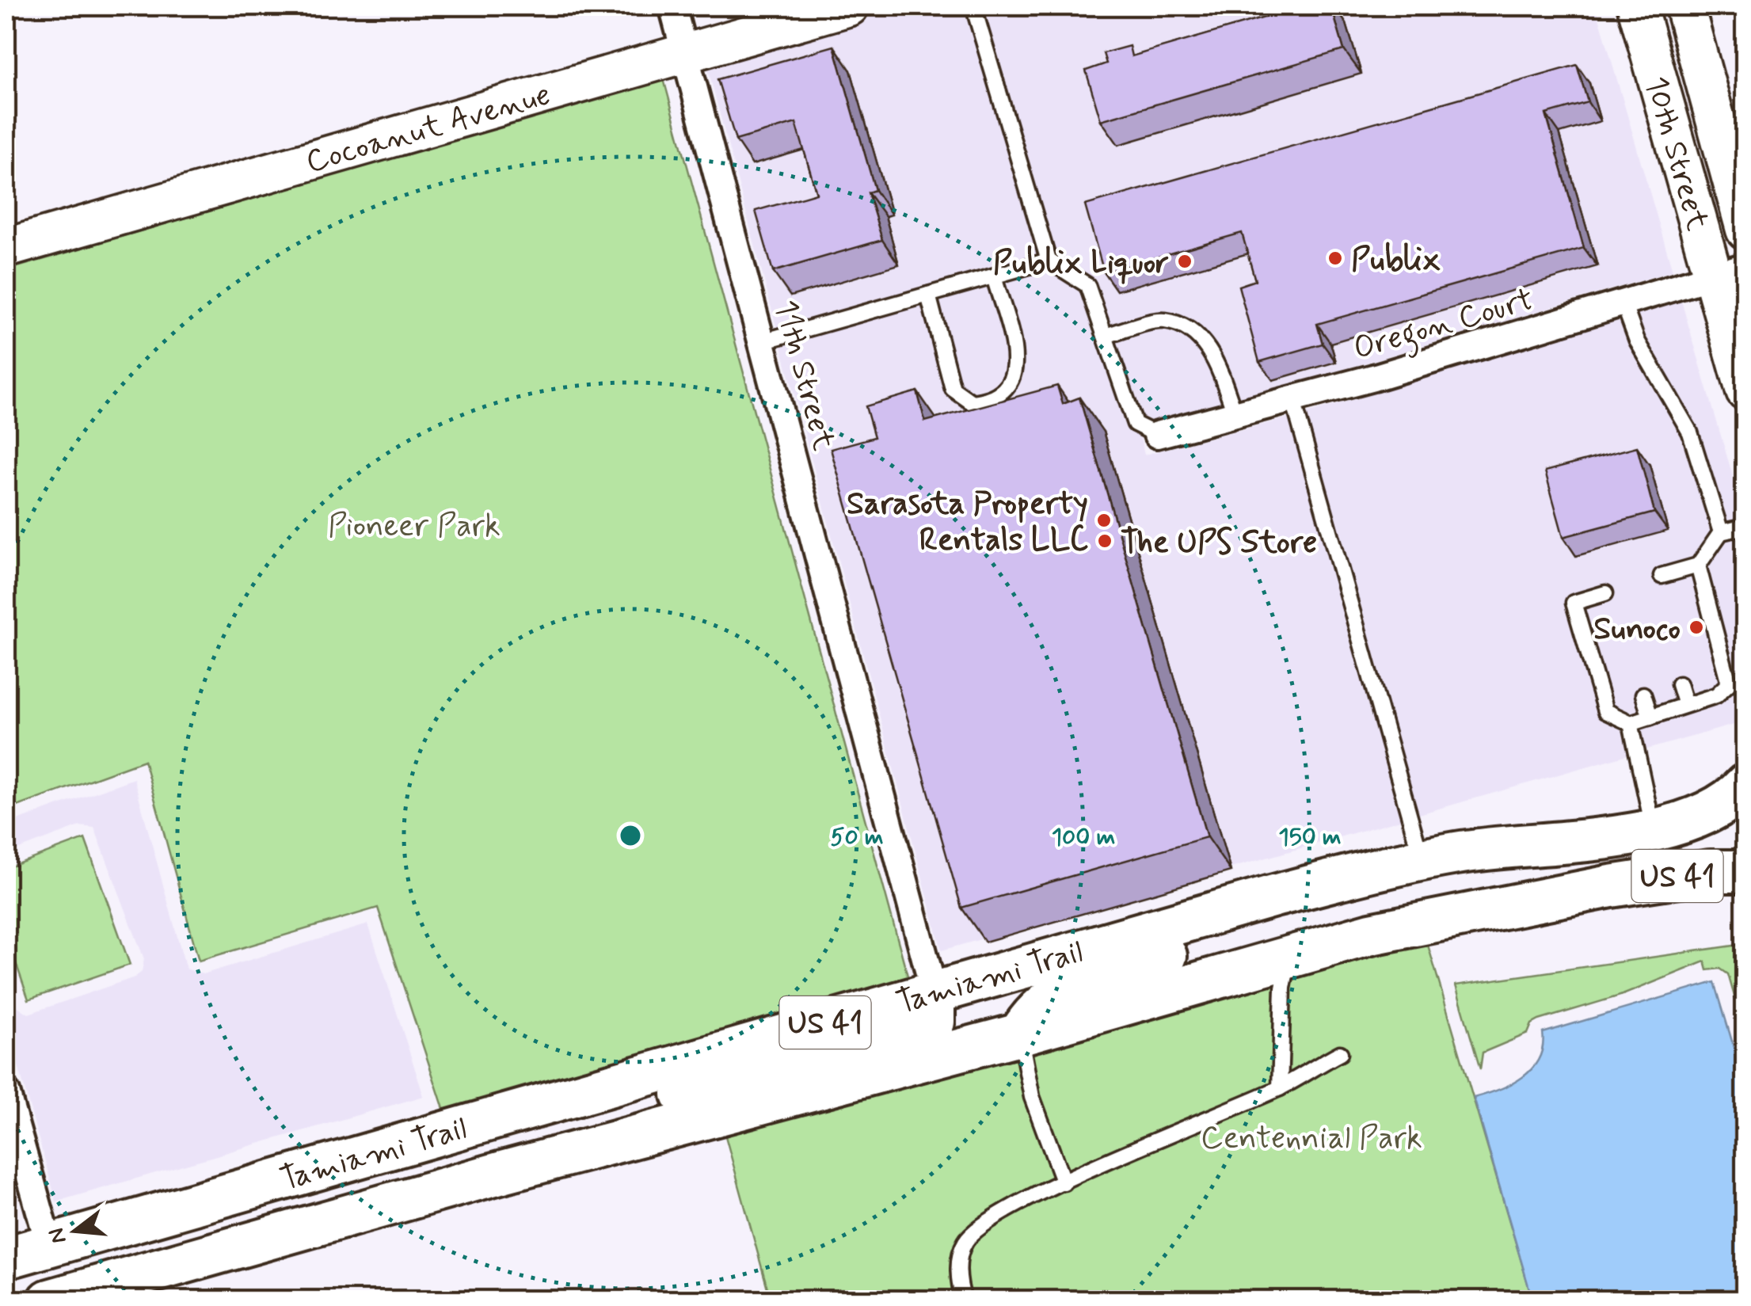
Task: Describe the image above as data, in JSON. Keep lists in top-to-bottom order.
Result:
{
  "streets": {
    "main road": ["US 41", "Tamiami Trail"],
    "street": [
      "Cocoanut Avenue",
      "10th Street",
      "Oregon Court",
      "11th Street"
    ]
  },
  "crossings": [
    ["Cocoanut Avenue", "11th Street"],
    ["10th Street", "Oregon Court"],
    ["11th Street", "Tamiami Trail"]
  ],
  "parks": ["Pioneer Park", "Centennial Park"],
  "places": [
    "Publix",
    "Publix Liquor",
    "Sarasota Property Rentals LLC",
    "The UPS Store",
    "Sunoco"
  ],
  "north": "left",
  "rings": ["50 m", "100 m", "150 m"]
}
